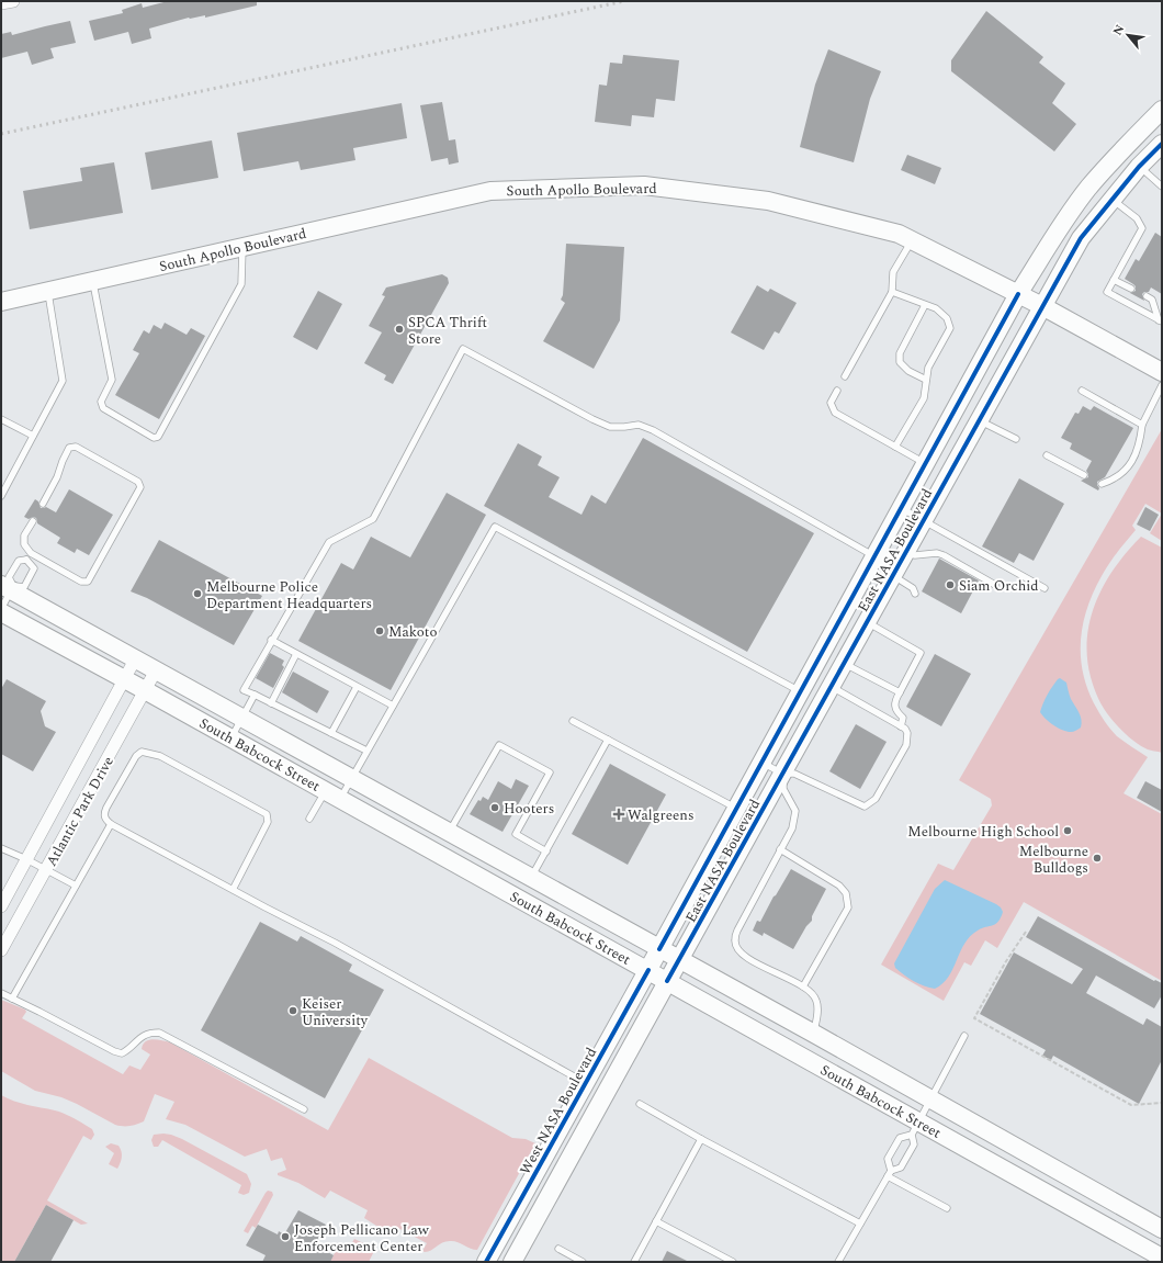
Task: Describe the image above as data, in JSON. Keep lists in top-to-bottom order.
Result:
{
  "streets": {
    "main road": [
      "South Apollo Boulevard",
      "East NASA Boulevard",
      "South Babcock Street",
      "West NASA Boulevard"
    ],
    "street": ["Atlantic Park Drive"]
  },
  "crossings": [
    ["South Apollo Boulevard", "East NASA Boulevard"],
    ["East NASA Boulevard", "South Babcock Street"],
    ["South Babcock Street", "Atlantic Park Drive"],
    ["South Babcock Street", "West NASA Boulevard"]
  ],
  "places": {
    "other": [
      "SPCA Thrift Store",
      "Siam Orchid",
      "Melbourne Police Department Headquarters",
      "Makoto",
      "Hooters",
      "Melbourne High School",
      "Melbourne Bulldogs",
      "Keiser University",
      "Joseph Pellicano Law Enforcement Center"
    ],
    "health": ["Walgreens"]
  },
  "north": "top left"
}
